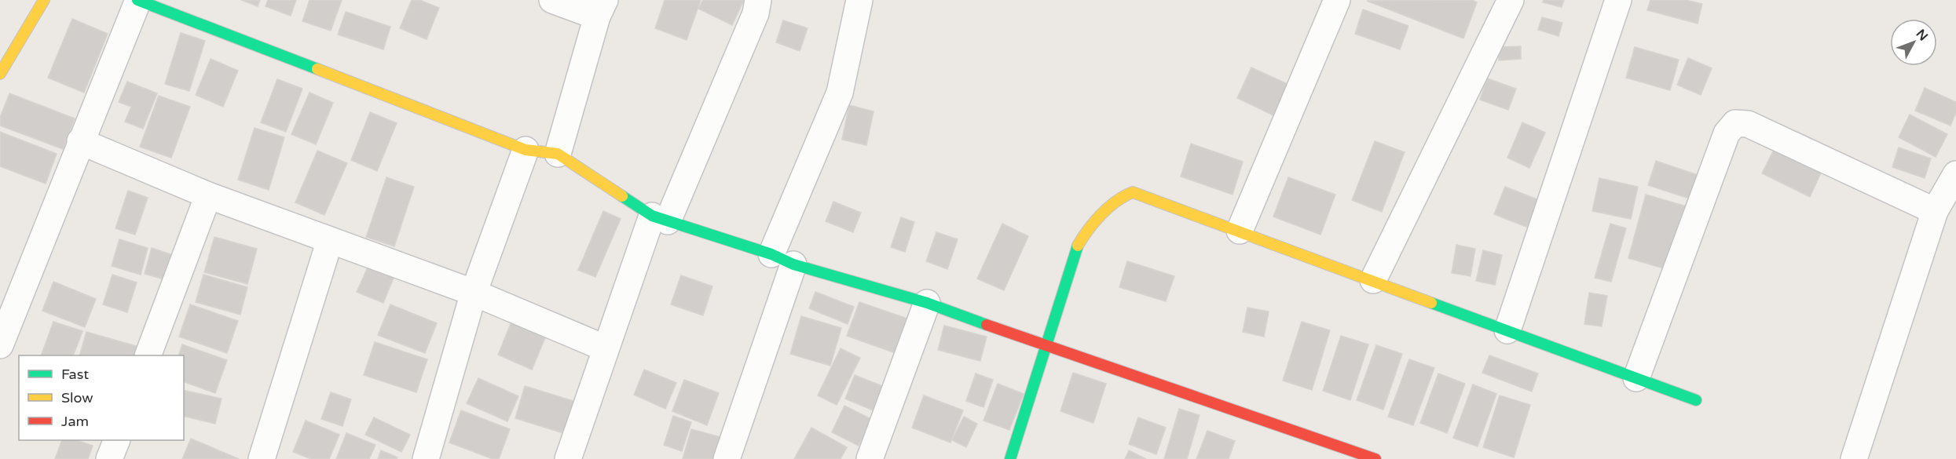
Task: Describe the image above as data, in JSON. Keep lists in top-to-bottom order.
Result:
{
  "legend": ["Fast", "Slow", "Jam"],
  "north": "top right"
}
